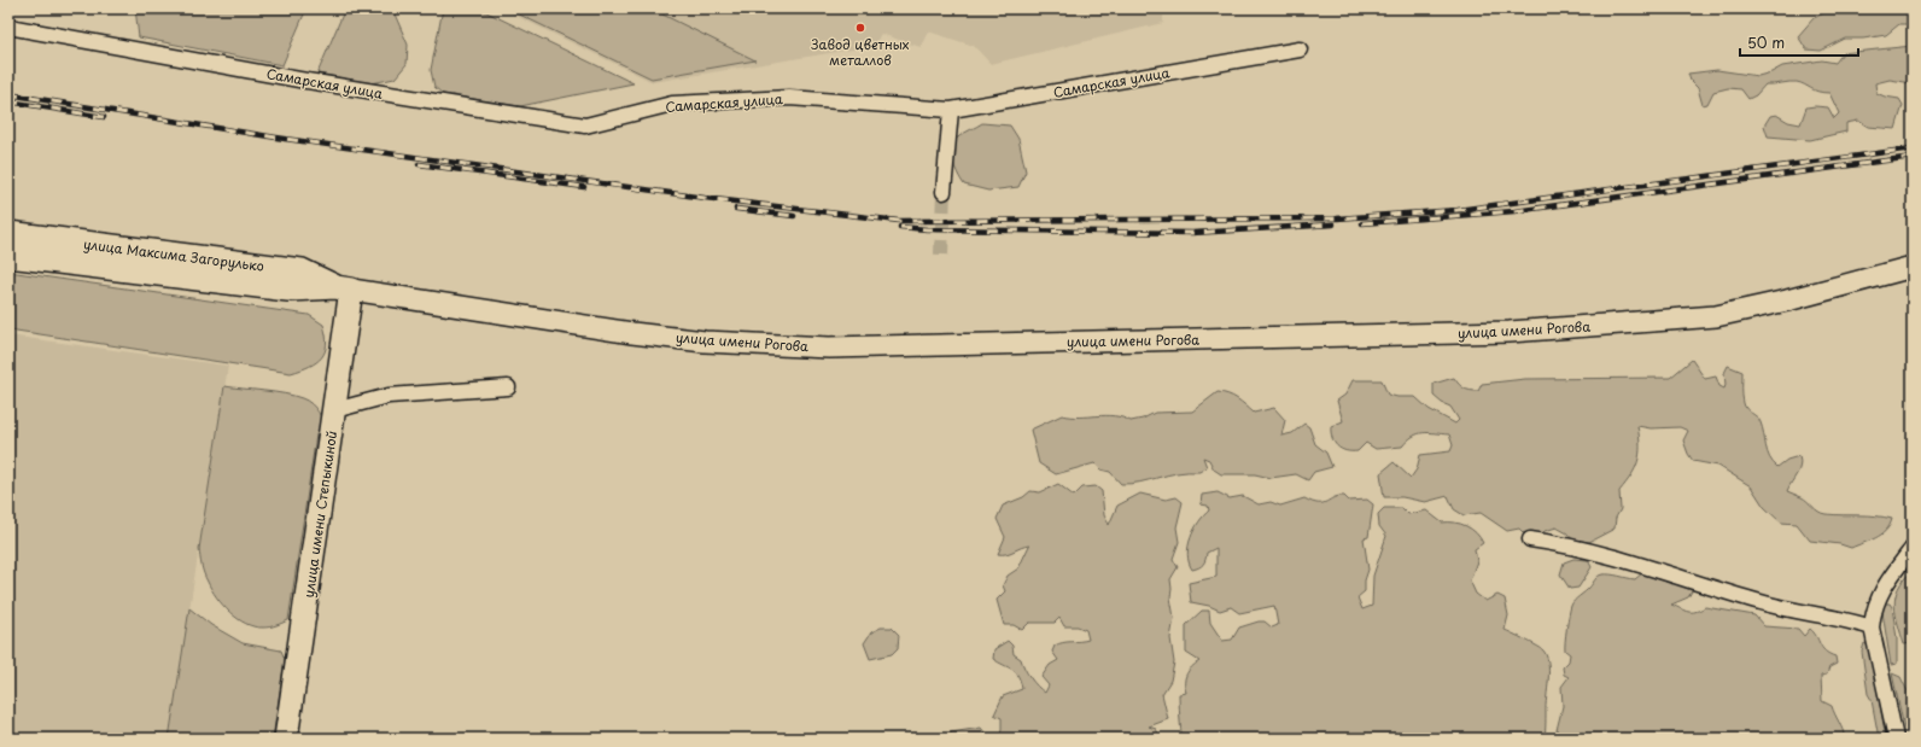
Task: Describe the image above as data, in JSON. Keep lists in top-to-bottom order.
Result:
{
  "streets": {
    "main road": ["улица Максима Загорулько", "улица имени Рогова", "улица имени Степыкиной"],
    "street": ["Самарская улица"]
  },
  "crossings": [
    ["улица Максима Загорулько", "улица имени Рогова"],
    ["улица Максима Загорулько", "улица имени Степыкиной"],
    ["улица имени Рогова", "улица имени Степыкиной"]
  ],
  "places": ["Завод цветных металлов"],
  "scale_bar": "50 m"
}
